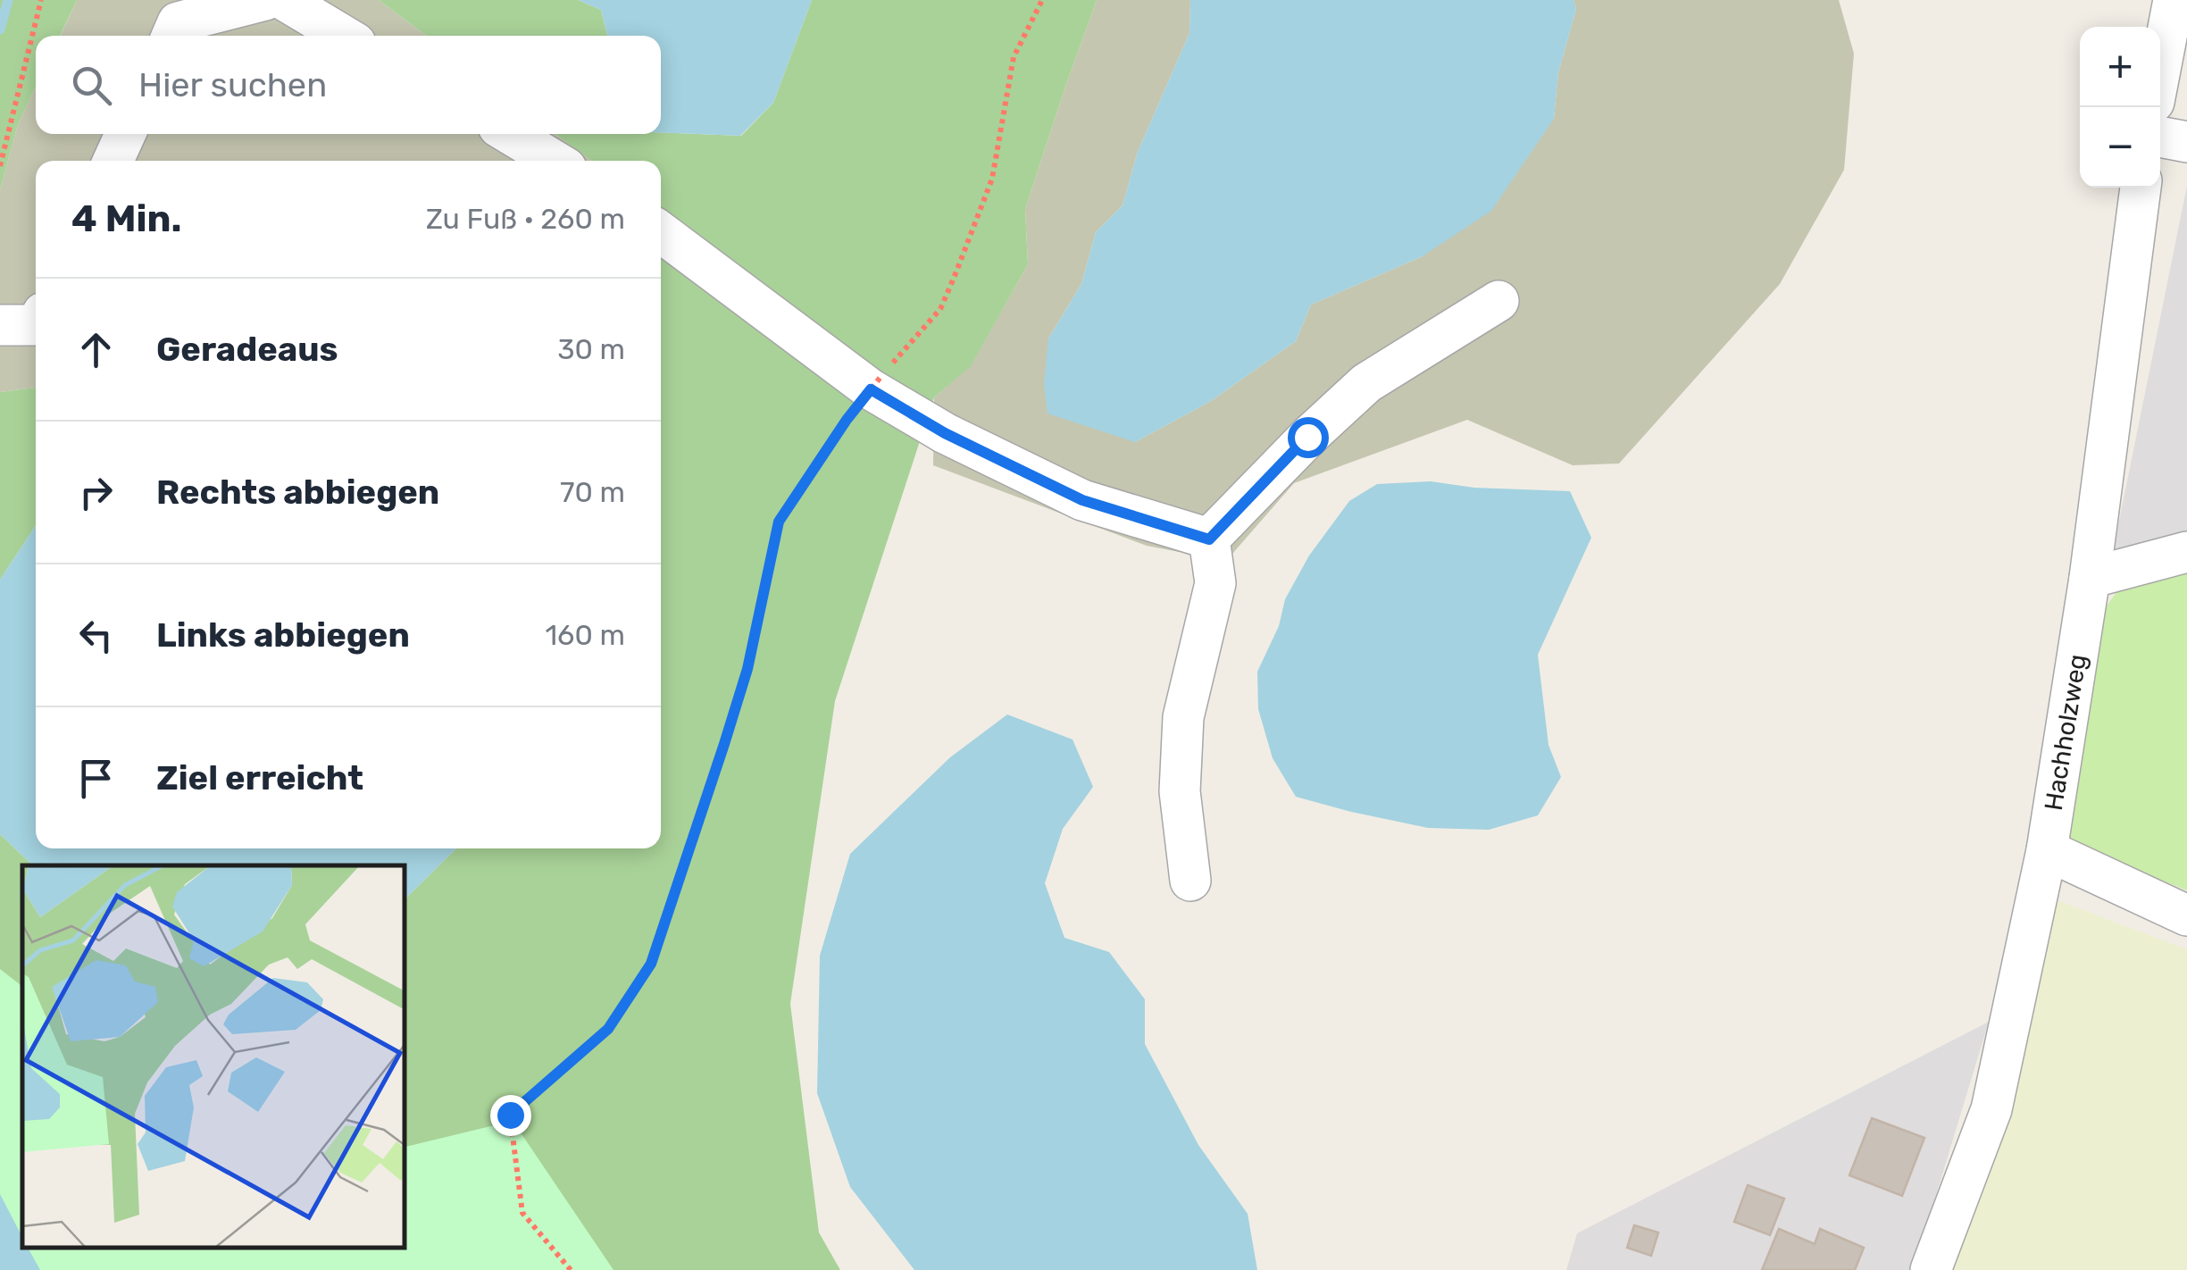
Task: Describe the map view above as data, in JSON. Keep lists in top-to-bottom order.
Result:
{
  "streets": {
    "street": ["Hachholzweg"]
  },
  "page": {
    "map_buttons": ["+", "−"],
    "search": "Hier suchen",
    "heading": ["4 Min.", "Zu Fuß · 260 m"],
    "list": [
      ["Geradeaus", "30 m"],
      ["Rechts abbiegen", "70 m"],
      ["Links abbiegen", "160 m"],
      "Ziel erreicht"
    ]
  }
}
